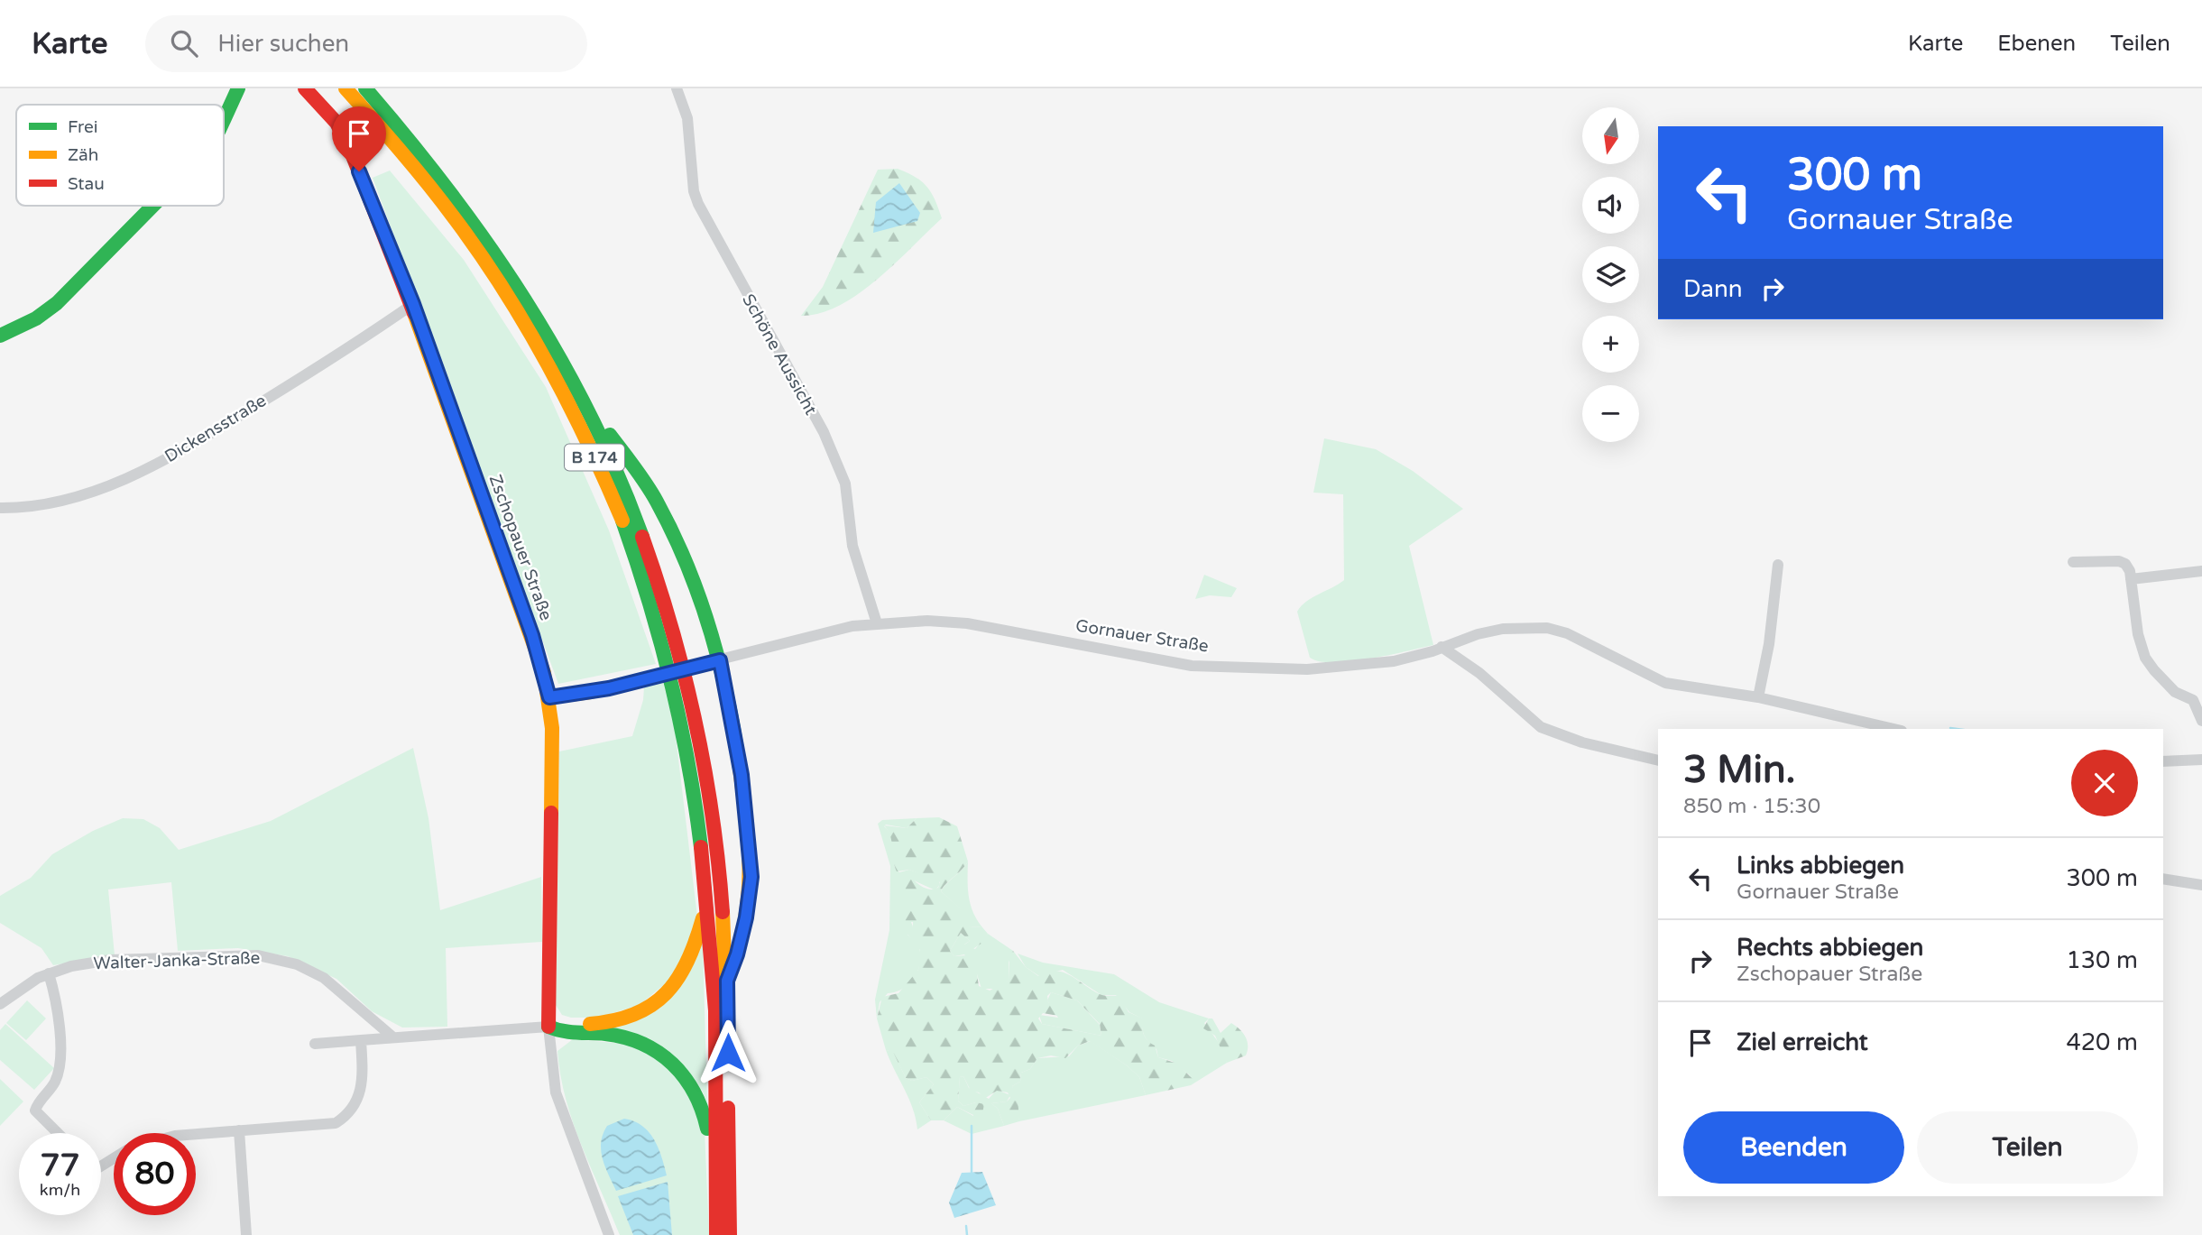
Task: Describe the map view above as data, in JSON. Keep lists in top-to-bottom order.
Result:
{
  "streets": {
    "main road": ["B 174", "Zschopauer Straße", "Gornauer Straße"],
    "street": ["Schöne Aussicht", "Dickensstraße", "Walter-Janka-Straße"]
  },
  "crossings": [
    ["Schöne Aussicht", "Gornauer Straße"],
    ["Dickensstraße", "Zschopauer Straße"],
    ["Zschopauer Straße", "Gornauer Straße"]
  ],
  "legend": ["Frei", "Zäh", "Stau"],
  "north": "bottom",
  "page": {
    "header": "Karte",
    "search": "Hier suchen",
    "nav": ["Karte", "Ebenen", "Teilen"],
    "map_buttons": ["+", "−"],
    "turn": ["300 m", "Gornauer Straße"],
    "then": "Dann",
    "heading": ["3 Min.", "850 m · 15:30"],
    "list": [
      {
        "name": "Links abbiegen",
        "note": "Gornauer Straße",
        "value": "300 m"
      },
      {
        "name": "Rechts abbiegen",
        "note": "Zschopauer Straße",
        "value": "130 m"
      },
      {
        "name": "Ziel erreicht",
        "value": "420 m"
      }
    ],
    "buttons": ["Beenden", "Teilen"],
    "speed": "77 km/h",
    "limit": "80"
  }
}
